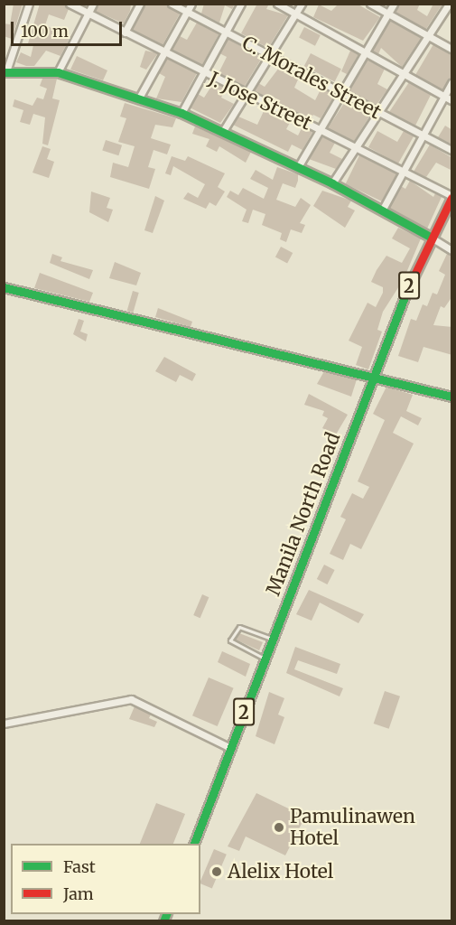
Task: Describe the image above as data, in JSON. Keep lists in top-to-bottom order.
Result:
{
  "streets": {
    "main road": ["2", "Manila North Road"],
    "street": ["C. Morales Street", "J. Jose Street"]
  },
  "crossings": [
    ["J. Jose Street", "Manila North Road"]
  ],
  "places": ["Pamulinawen Hotel", "Alelix Hotel"],
  "legend": ["Fast", "Jam"],
  "scale_bar": "100 m"
}
